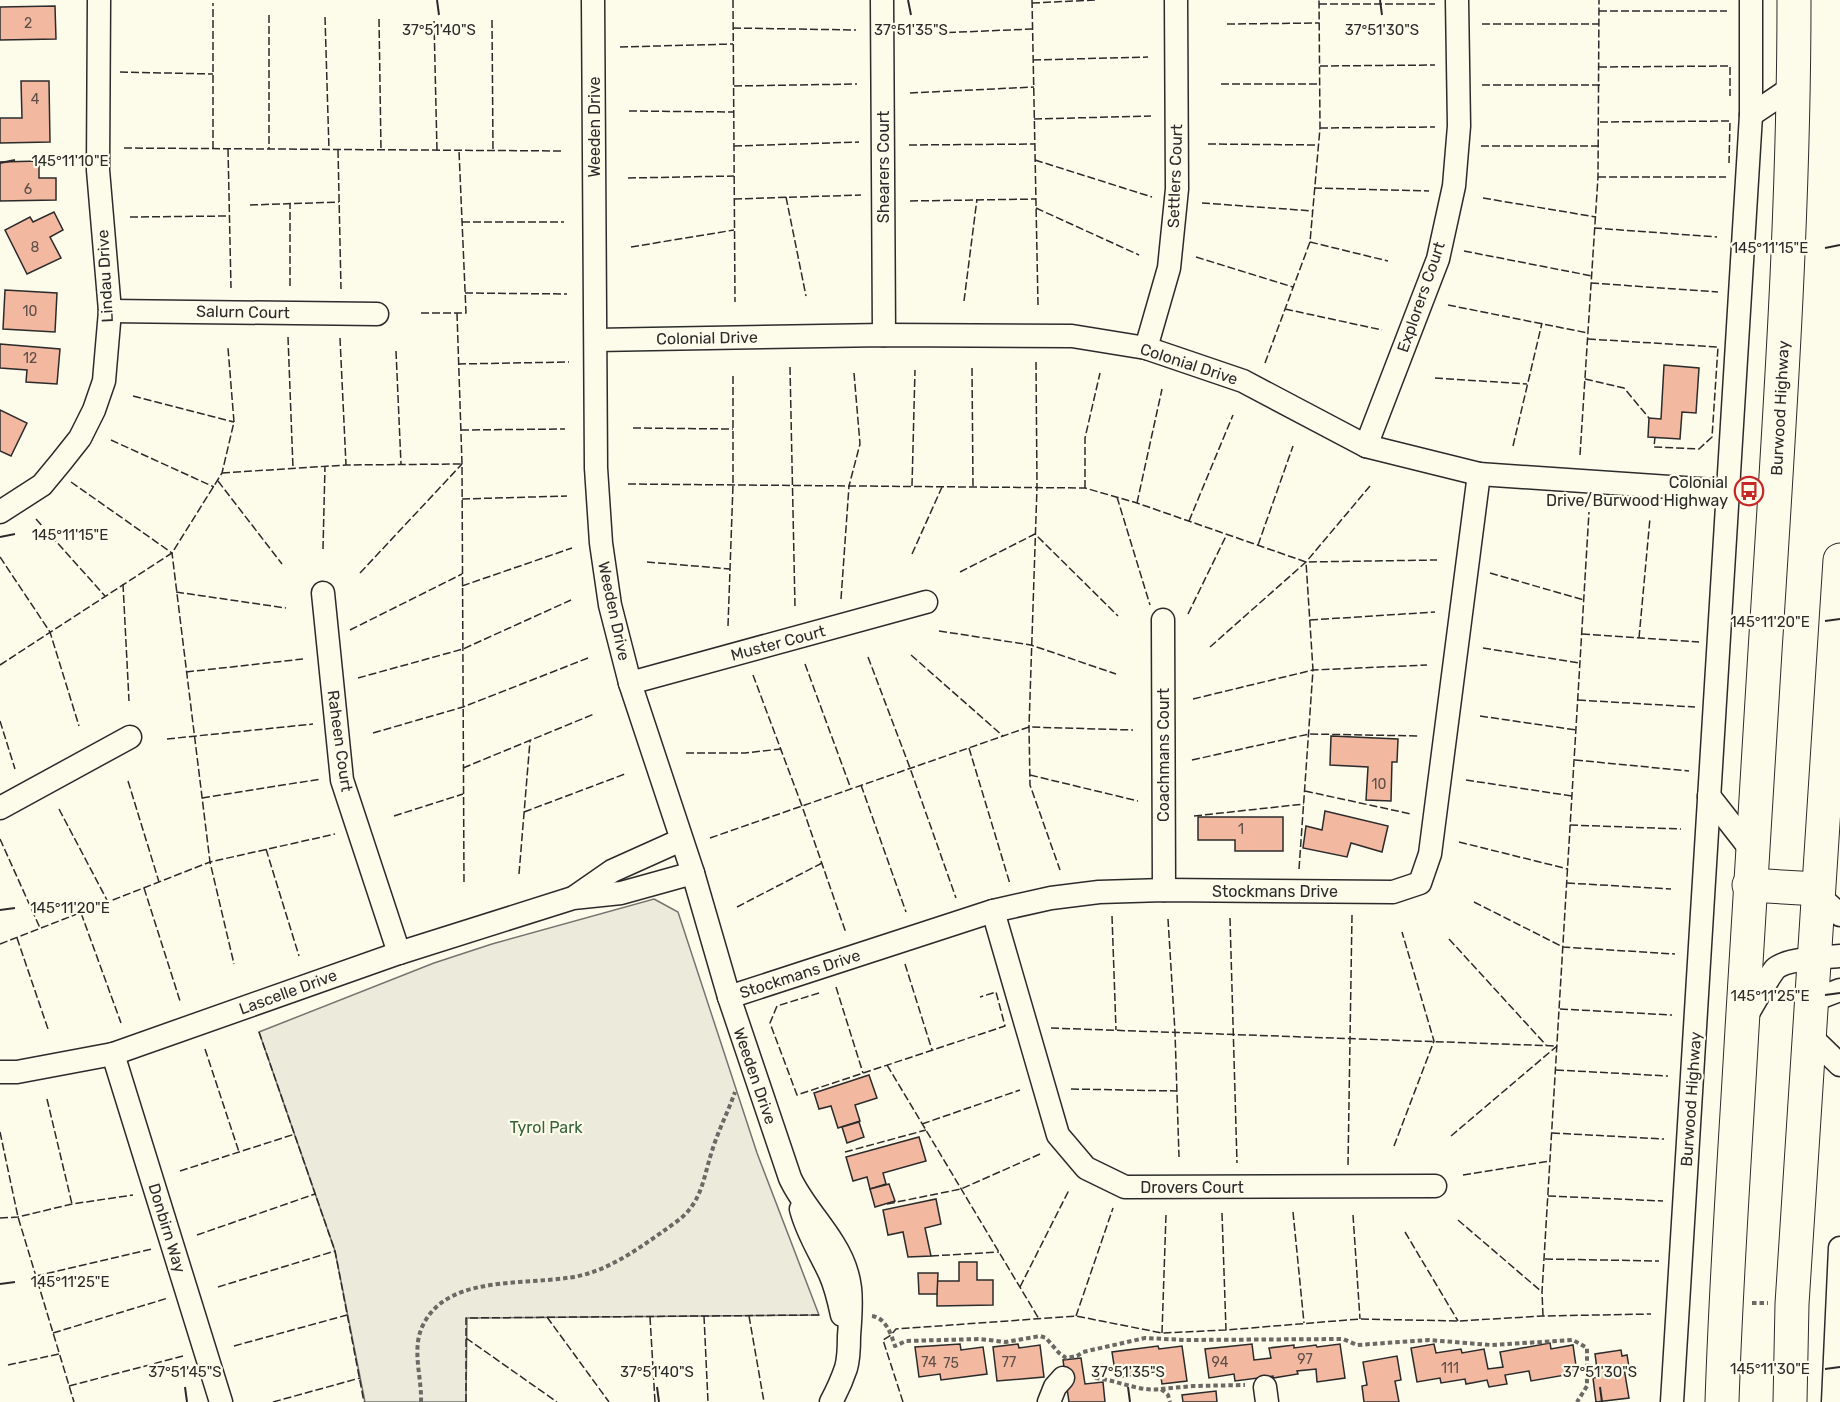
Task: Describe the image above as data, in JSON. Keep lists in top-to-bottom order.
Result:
{
  "streets": {
    "highway": ["Burwood Highway"],
    "street": [
      "Weeden Drive",
      "Shearers Court",
      "Settlers Court",
      "Lindau Drive",
      "Explorers Court",
      "Salurn Court",
      "Colonial Drive",
      "Muster Court",
      "Raheen Court",
      "Coachmans Court",
      "Stockmans Drive",
      "Lascelle Drive",
      "Drovers Court",
      "Donbirn Way"
    ]
  },
  "crossings": [
    ["Weeden Drive", "Colonial Drive"],
    ["Weeden Drive", "Muster Court"],
    ["Weeden Drive", "Stockmans Drive"],
    ["Weeden Drive", "Lascelle Drive"],
    ["Shearers Court", "Colonial Drive"],
    ["Settlers Court", "Colonial Drive"],
    ["Lindau Drive", "Salurn Court"],
    ["Explorers Court", "Colonial Drive"],
    ["Colonial Drive", "Burwood Highway"],
    ["Colonial Drive", "Stockmans Drive"],
    ["Raheen Court", "Lascelle Drive"],
    ["Coachmans Court", "Stockmans Drive"],
    ["Stockmans Drive", "Drovers Court"],
    ["Lascelle Drive", "Donbirn Way"]
  ],
  "parks": ["Tyrol Park"],
  "places": {
    "bus stop": ["Colonial Drive/Burwood Highway"]
  },
  "house_numbers": [
    "2",
    "4",
    "6",
    "8",
    "10",
    "12",
    "10",
    "1",
    "97",
    "74",
    "77",
    "94",
    "75",
    "111"
  ],
  "coordinates": [
    "37°51'40\"S",
    "37°51'35\"S",
    "37°51'30\"S",
    "145°11'10\"E",
    "145°11'15\"E",
    "145°11'20\"E",
    "145°11'25\"E",
    "145°11'30\"E",
    "37°51'45\"S"
  ]
}
